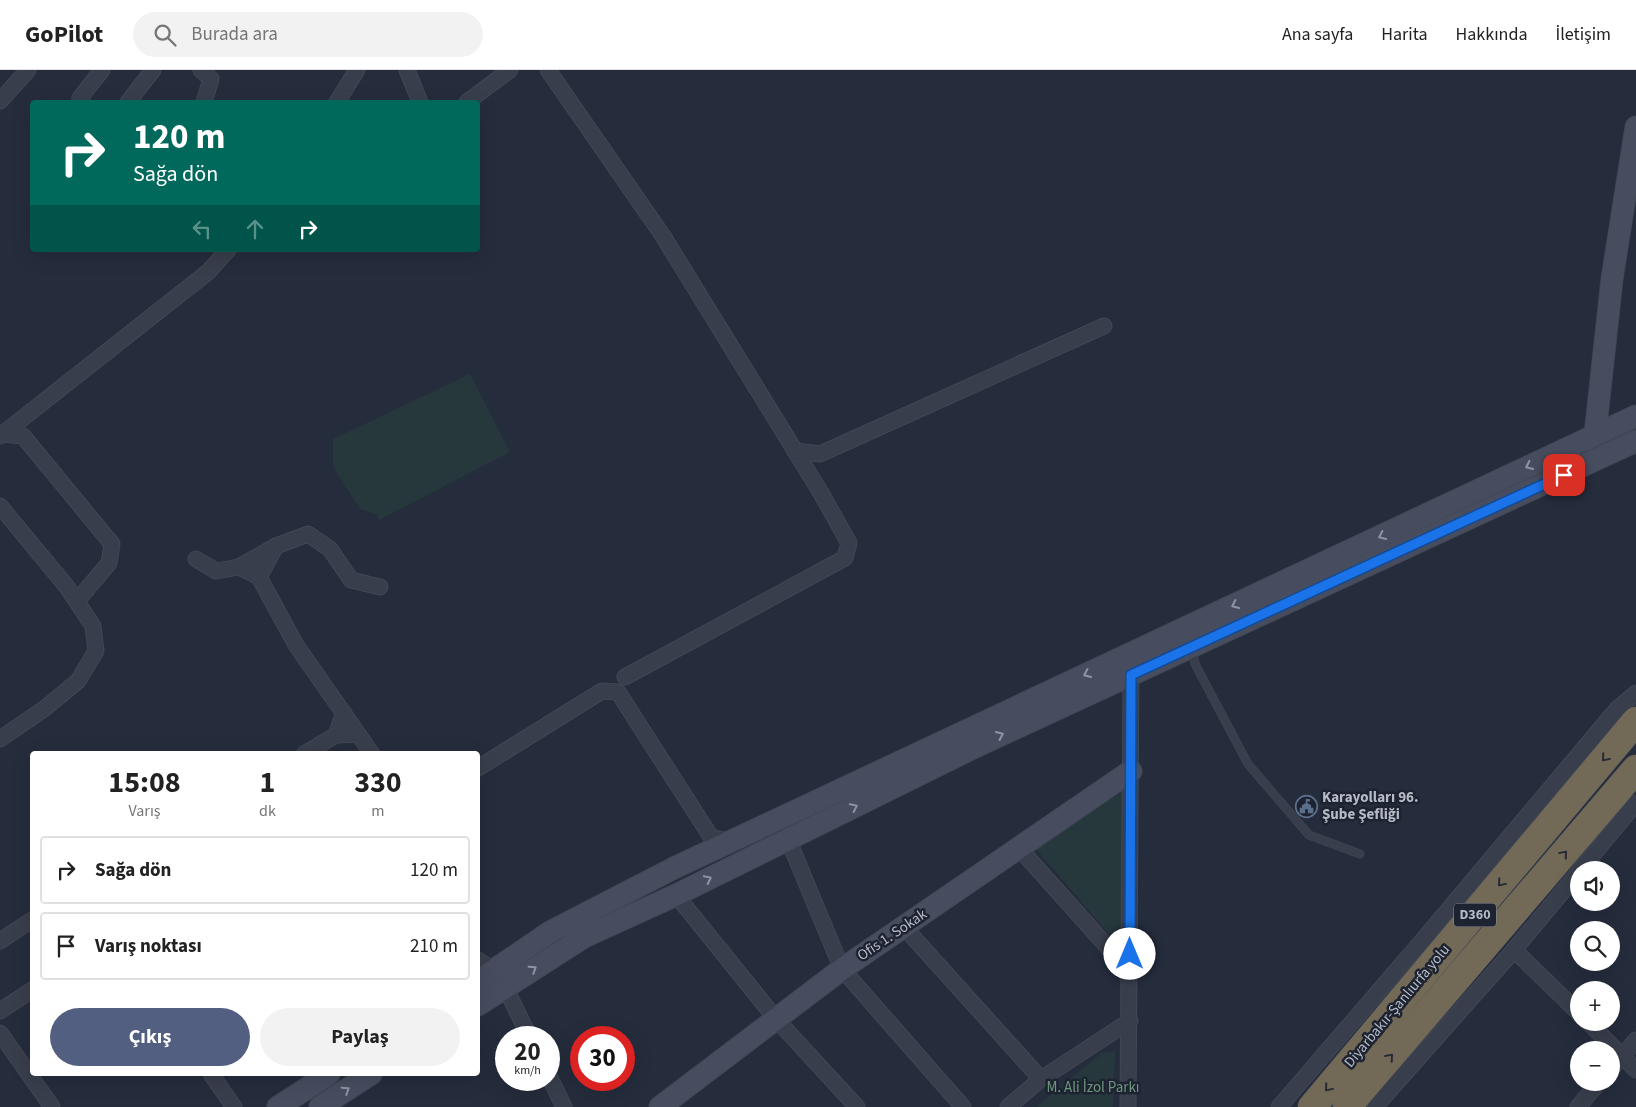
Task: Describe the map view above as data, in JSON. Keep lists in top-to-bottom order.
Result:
{
  "streets": {
    "highway": ["D360", "Diyarbakır-Şanlıurfa yolu"],
    "main road": ["Ofis 1. Sokak"]
  },
  "parks": ["M. Ali İzol Parkı"],
  "places": {
    "public building": ["Karayolları 96. Şube Şefliği"]
  },
  "page": {
    "header": "GoPilot",
    "search": "Burada ara",
    "nav": [
      "Ana sayfa",
      "Harita",
      "Hakkında",
      "İletişim"
    ],
    "turn": ["120 m", "Sağa dön"],
    "eta": [
      "15:08",
      "Varış",
      "1",
      "dk",
      "330",
      "m"
    ],
    "list": [
      {
        "name": "Sağa dön",
        "value": "120 m"
      },
      {
        "name": "Varış noktası",
        "value": "210 m"
      }
    ],
    "map_buttons": ["+", "−"],
    "buttons": ["Çıkış", "Paylaş"],
    "speed": "20 km/h",
    "limit": "30"
  }
}
